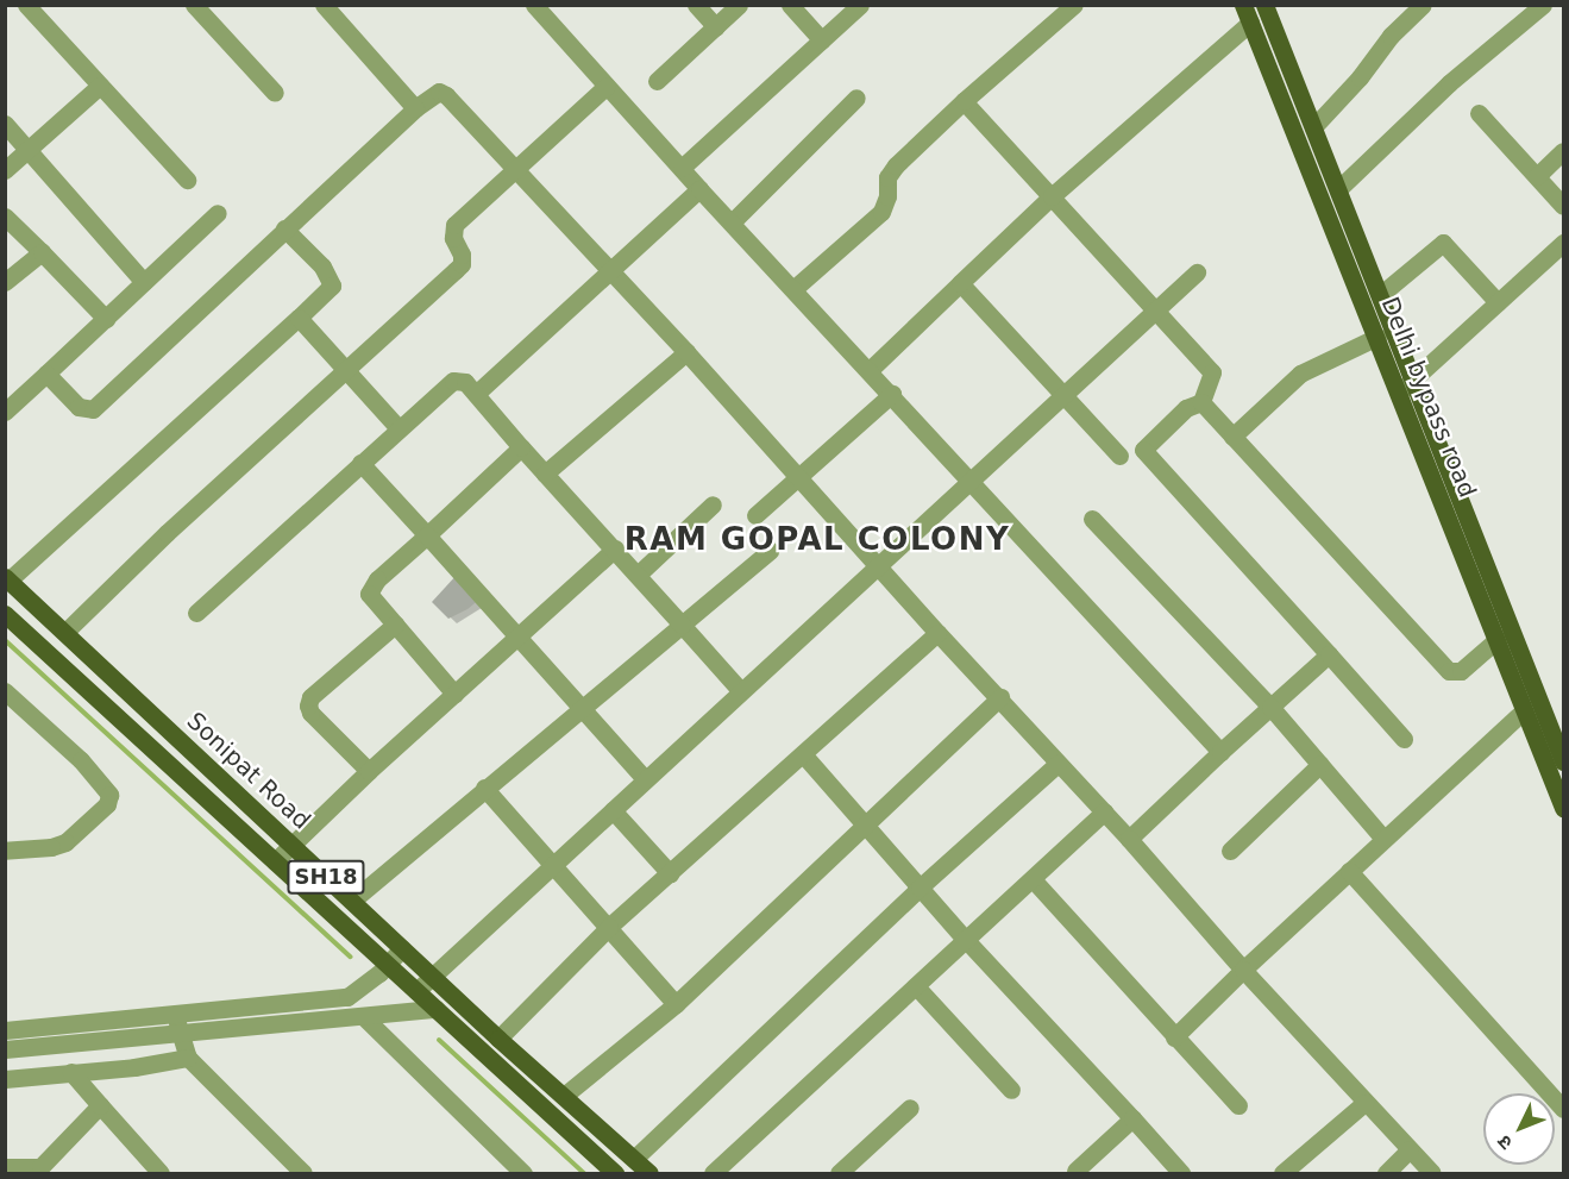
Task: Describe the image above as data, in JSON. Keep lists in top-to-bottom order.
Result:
{
  "streets": {
    "main road": ["Delhi bypass road", "Sonipat Road", "SH18"]
  },
  "districts": ["RAM GOPAL COLONY"],
  "north": "bottom left"
}
